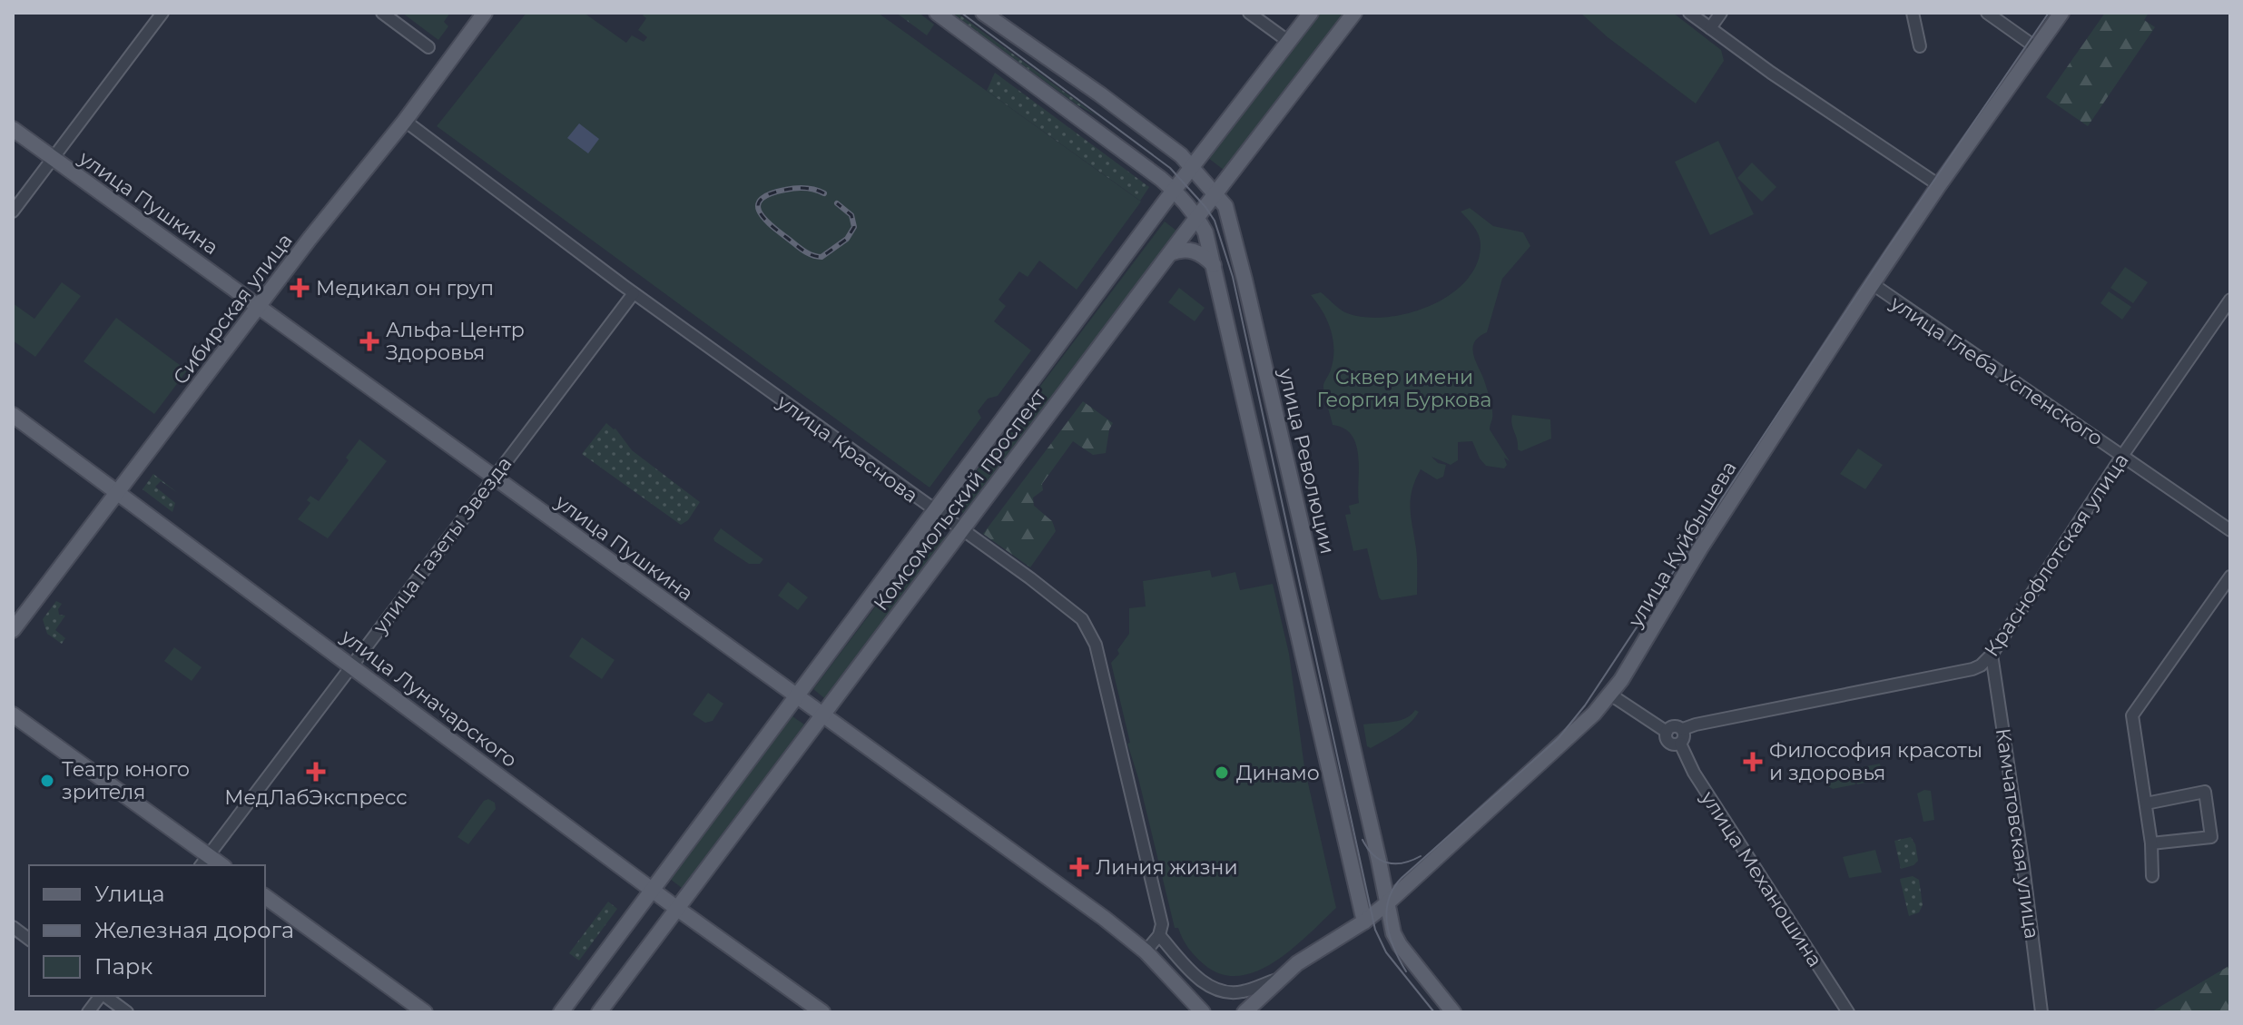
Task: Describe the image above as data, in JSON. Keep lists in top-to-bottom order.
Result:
{
  "streets": {
    "main road": [
      "улица Пушкина",
      "Сибирская улица",
      "улица Революции",
      "Комсомольский проспект",
      "улица Куйбышева",
      "улица Луначарского"
    ],
    "street": [
      "улица Глеба Успенского",
      "улица Краснова",
      "улица Газеты Звезда",
      "Краснофлотская улица",
      "Камчатовская улица",
      "улица Механошина"
    ]
  },
  "crossings": [
    ["улица Пушкина", "Сибирская улица"],
    ["улица Пушкина", "Комсомольский проспект"],
    ["улица Пушкина", "улица Газеты Звезда"],
    ["Сибирская улица", "улица Краснова"],
    ["Сибирская улица", "улица Луначарского"],
    ["улица Глеба Успенского", "улица Куйбышева"],
    ["улица Глеба Успенского", "Краснофлотская улица"],
    ["улица Краснова", "Комсомольский проспект"],
    ["улица Краснова", "улица Газеты Звезда"],
    ["улица Революции", "Комсомольский проспект"],
    ["улица Революции", "улица Куйбышева"],
    ["Комсомольский проспект", "улица Луначарского"],
    ["улица Куйбышева", "улица Механошина"],
    ["улица Газеты Звезда", "улица Луначарского"],
    ["Краснофлотская улица", "Камчатовская улица"],
    ["Краснофлотская улица", "улица Механошина"]
  ],
  "parks": ["Сквер имени Георгия Буркова"],
  "places": {
    "health": [
      "Медикал он груп",
      "Альфа-Центр Здоровья",
      "Философия красоты и здоровья",
      "МедЛабЭкспресс",
      "Линия жизни"
    ],
    "other": ["Динамо", "Театр юного зрителя"]
  },
  "legend": ["Улица", "Железная дорога", "Парк"]
}
